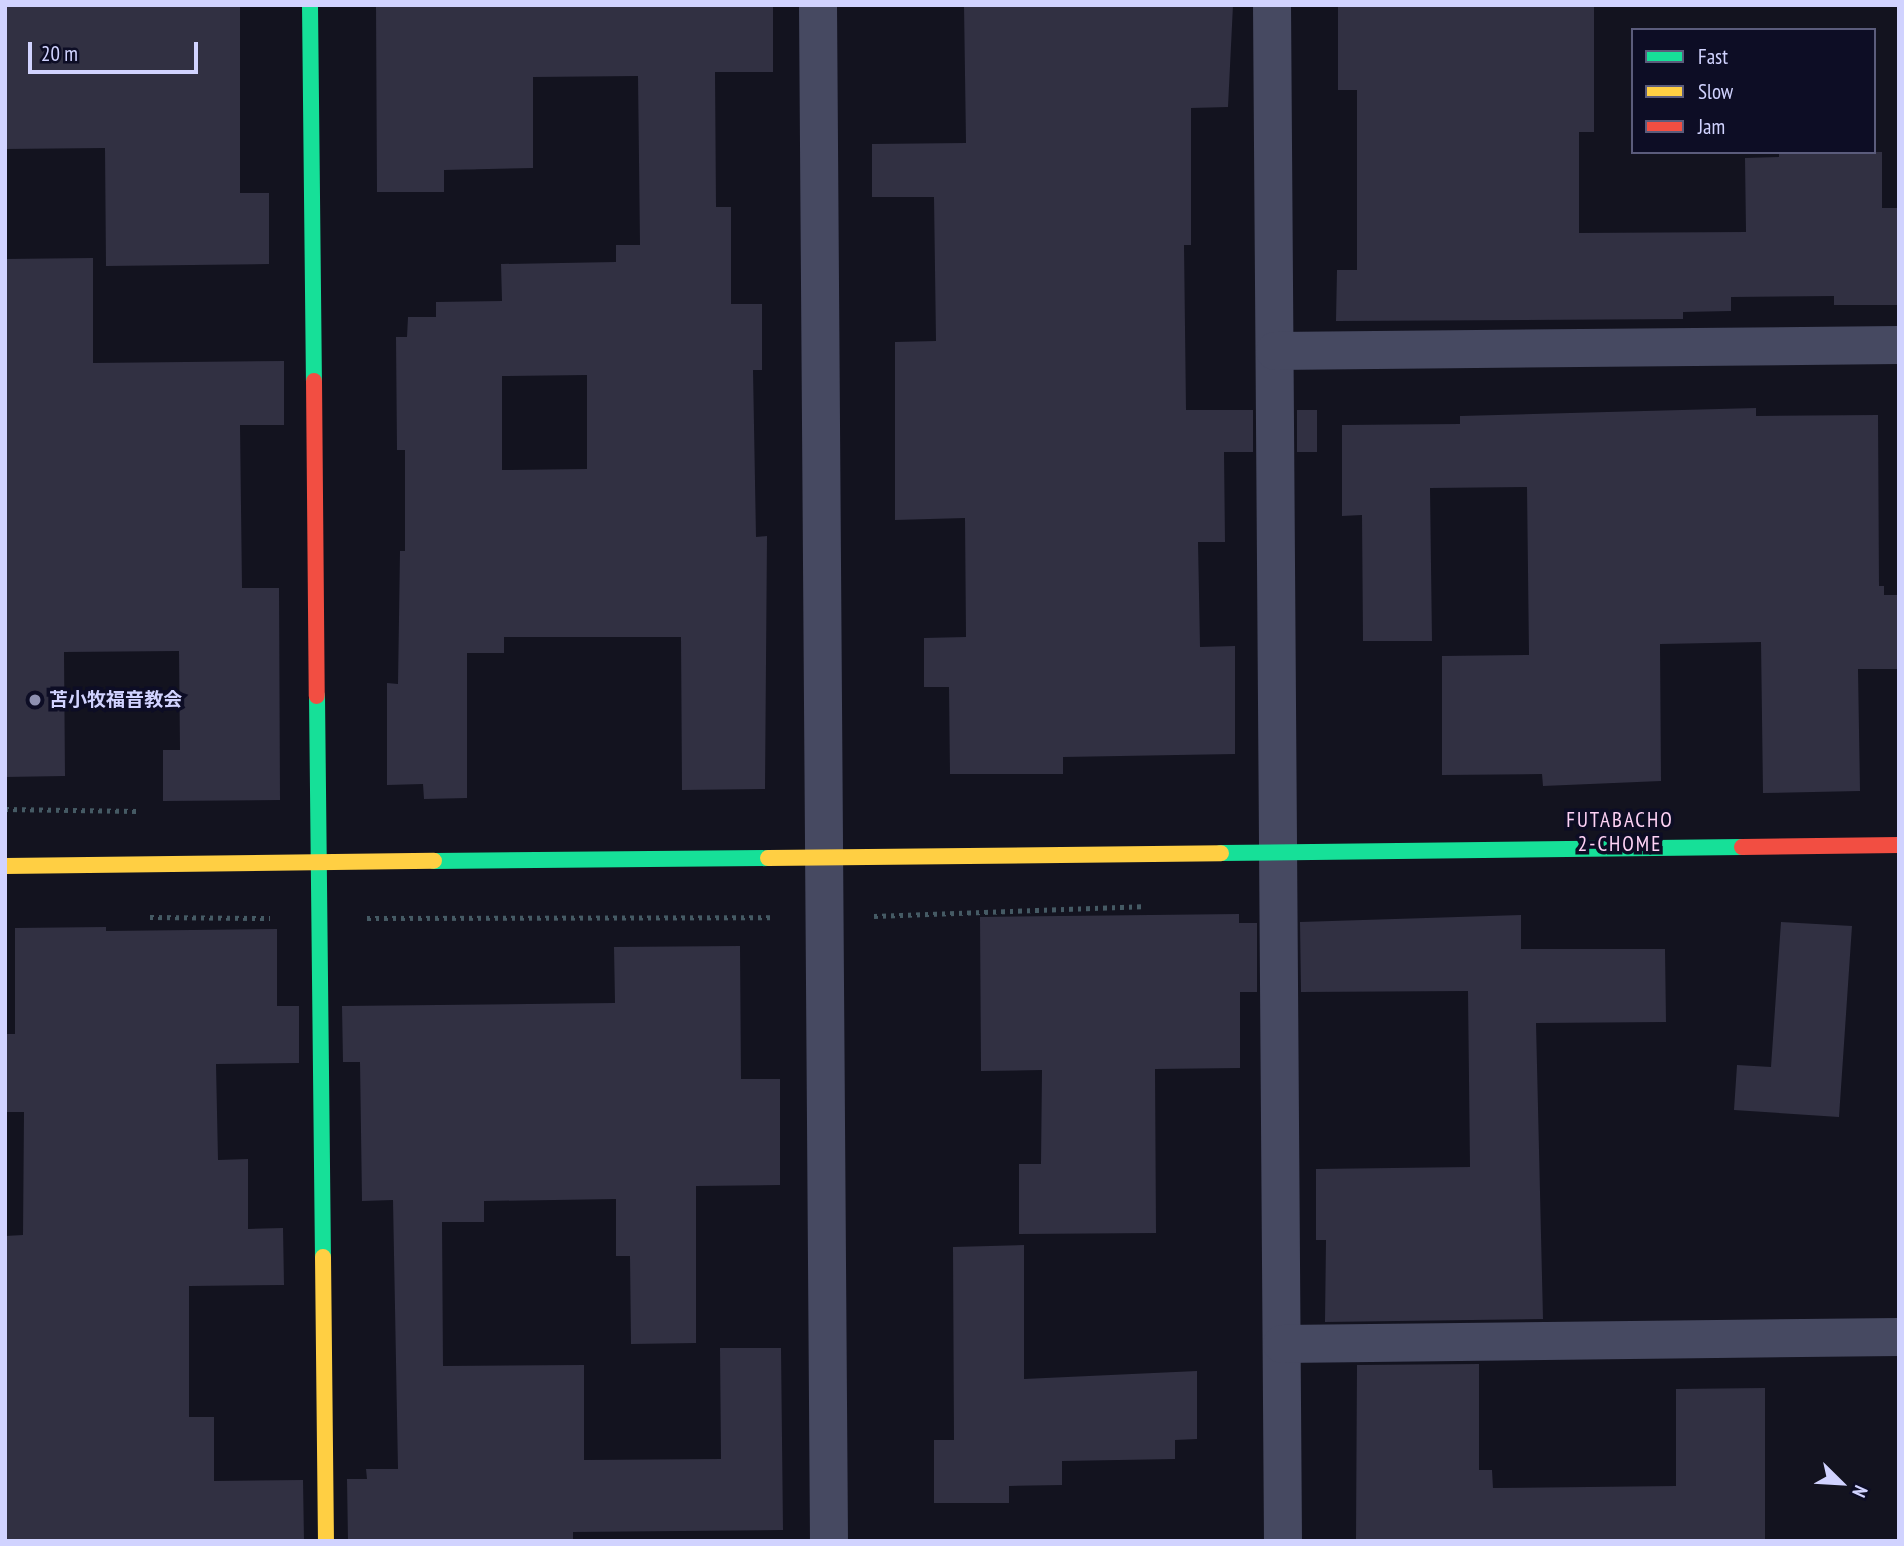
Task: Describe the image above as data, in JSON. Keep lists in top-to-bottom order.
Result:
{
  "districts": ["FUTABACHO 2-CHOME"],
  "places": ["苫小牧福音教会"],
  "legend": ["Fast", "Slow", "Jam"],
  "scale_bar": "20 m",
  "north": "bottom right"
}
